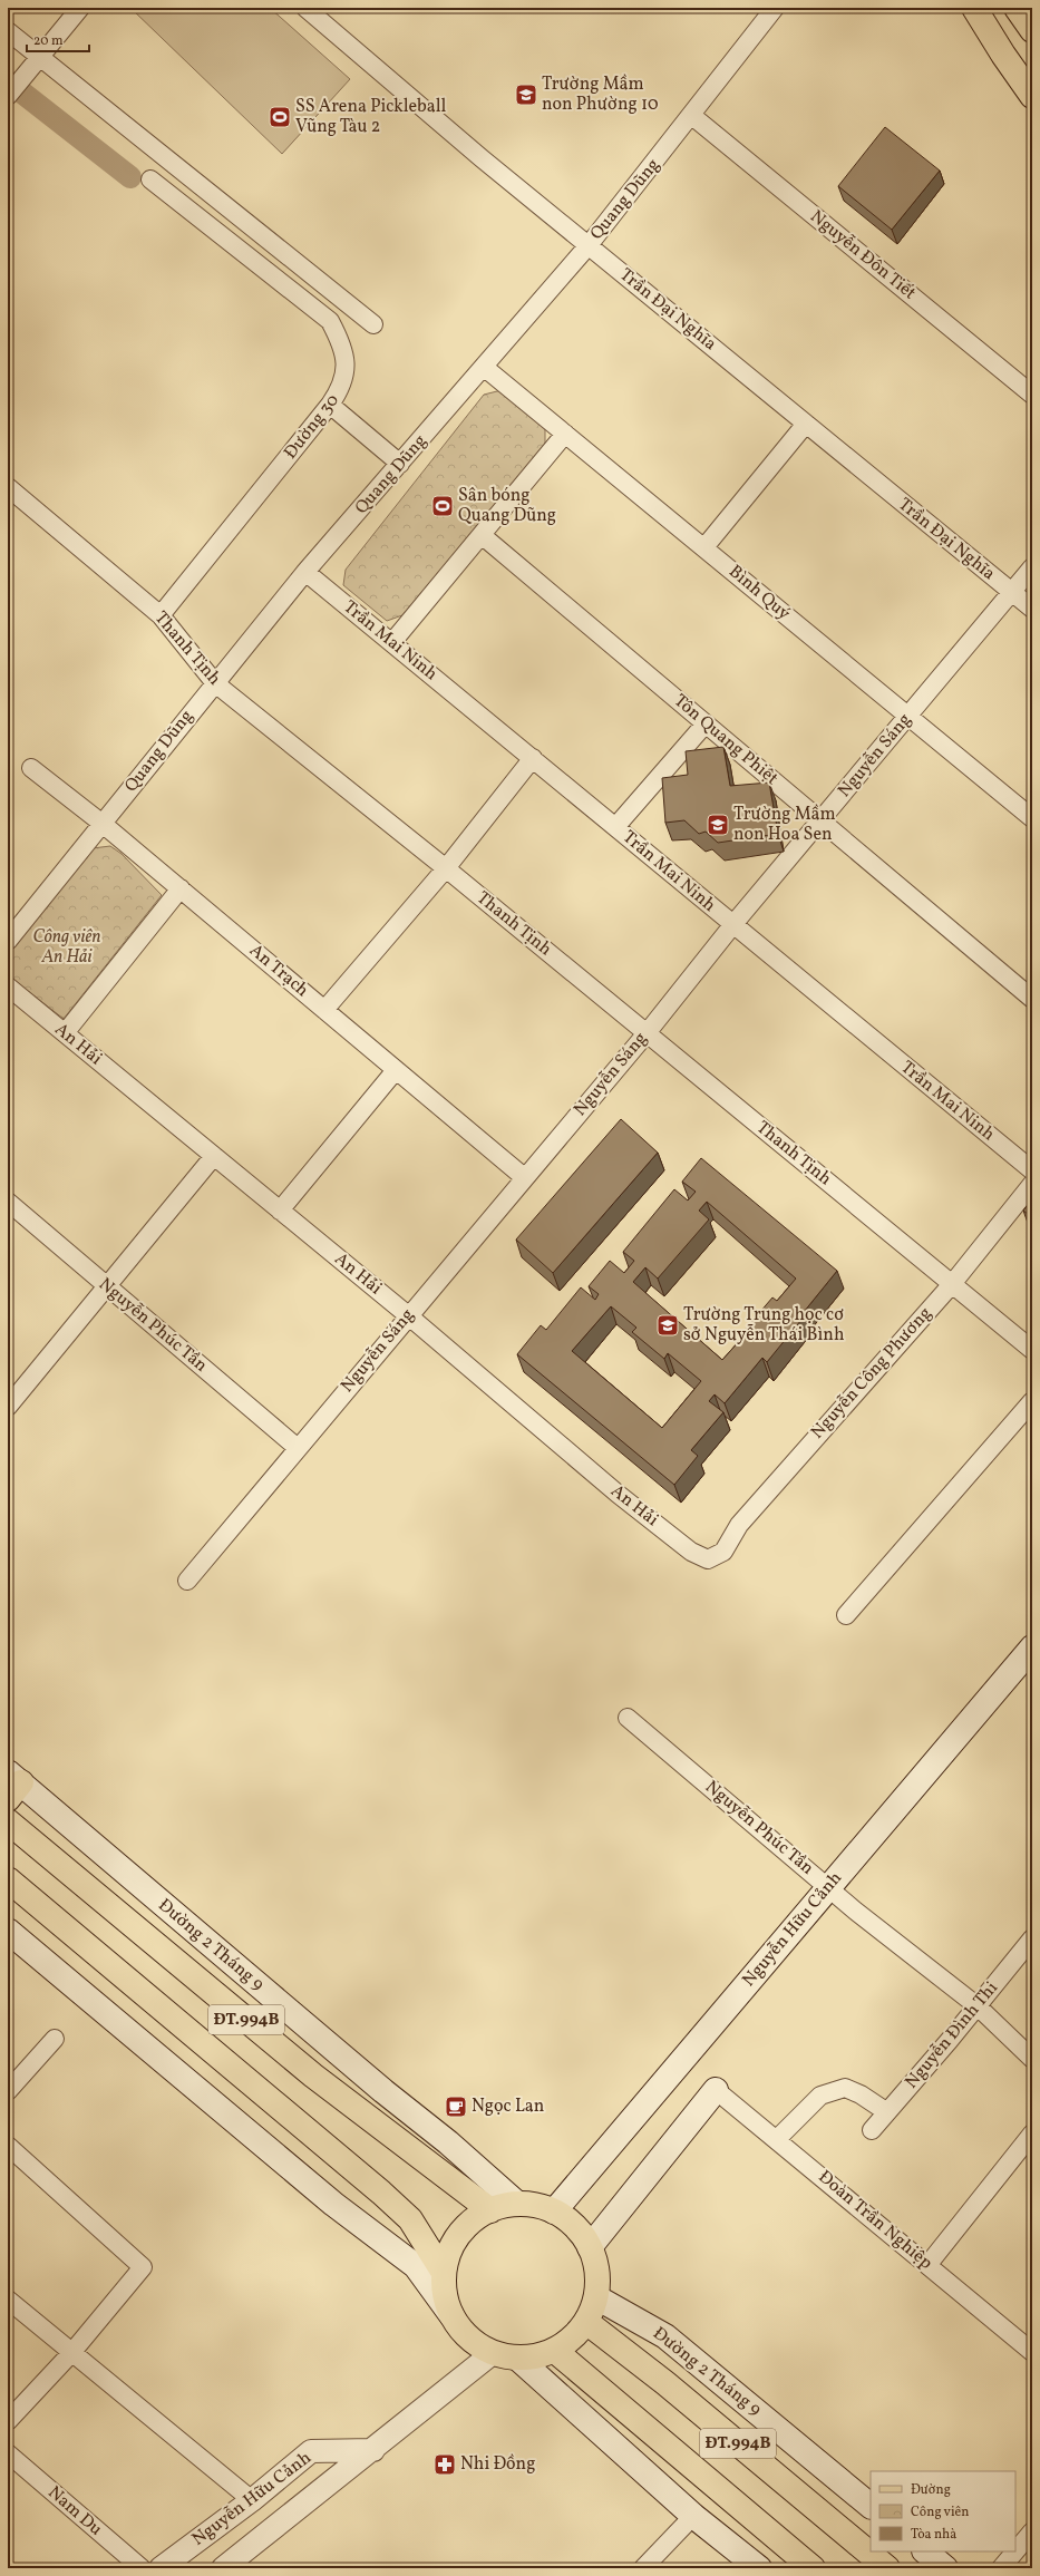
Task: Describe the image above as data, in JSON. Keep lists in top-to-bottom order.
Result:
{
  "streets": {
    "main road": ["Nguyễn Hữu Cảnh", "Đường 2 Tháng 9", "ĐT.994B"],
    "street": [
      "Quang Dũng",
      "Nguyễn Đôn Tiết",
      "Trần Đại Nghĩa",
      "Đường 30",
      "Bình Quý",
      "Trần Mai Ninh",
      "Thanh Tịnh",
      "Tôn Quang Phiệt",
      "Nguyễn Sáng",
      "An Trạch",
      "An Hải",
      "Nguyễn Phúc Tần",
      "Nguyễn Công Phương",
      "Nguyễn Đình Thi",
      "Đoàn Trần Nghiệp",
      "Nam Du"
    ]
  },
  "crossings": [
    ["Quang Dũng", "Nguyễn Đôn Tiết"],
    ["Quang Dũng", "Trần Đại Nghĩa"],
    ["Quang Dũng", "Bình Quý"],
    ["Quang Dũng", "Trần Mai Ninh"],
    ["Quang Dũng", "Thanh Tịnh"],
    ["Quang Dũng", "An Trạch"],
    ["Trần Đại Nghĩa", "Nguyễn Sáng"],
    ["Đường 30", "Thanh Tịnh"],
    ["Bình Quý", "Nguyễn Sáng"],
    ["Trần Mai Ninh", "Nguyễn Sáng"],
    ["Thanh Tịnh", "Nguyễn Sáng"],
    ["Thanh Tịnh", "Nguyễn Công Phương"],
    ["Tôn Quang Phiệt", "Nguyễn Sáng"],
    ["Nguyễn Sáng", "An Trạch"],
    ["Nguyễn Sáng", "An Hải"],
    ["Nguyễn Sáng", "Nguyễn Phúc Tần"],
    ["An Hải", "Nguyễn Công Phương"],
    ["Nguyễn Phúc Tần", "Nguyễn Hữu Cảnh"],
    ["Nguyễn Phúc Tần", "Nguyễn Đình Thi"],
    ["Nguyễn Hữu Cảnh", "Đường 2 Tháng 9"],
    ["Nguyễn Hữu Cảnh", "ĐT.994B"],
    ["Đường 2 Tháng 9", "ĐT.994B"]
  ],
  "parks": ["Công viên An Hải"],
  "places": {
    "school or university": ["Trường Mầm non Phường 10", "Trường Mầm non Hoa Sen", "Trường Trung học cơ sở Nguyễn Thái Bình"],
    "sports": ["SS Arena Pickleball Vũng Tàu 2", "Sân bóng Quang Dũng"],
    "cafe": ["Ngọc Lan"],
    "pharmacy": ["Nhi Đồng"]
  },
  "legend": ["Đường", "Công viên", "Tòa nhà"],
  "scale_bar": "20 m"
}
